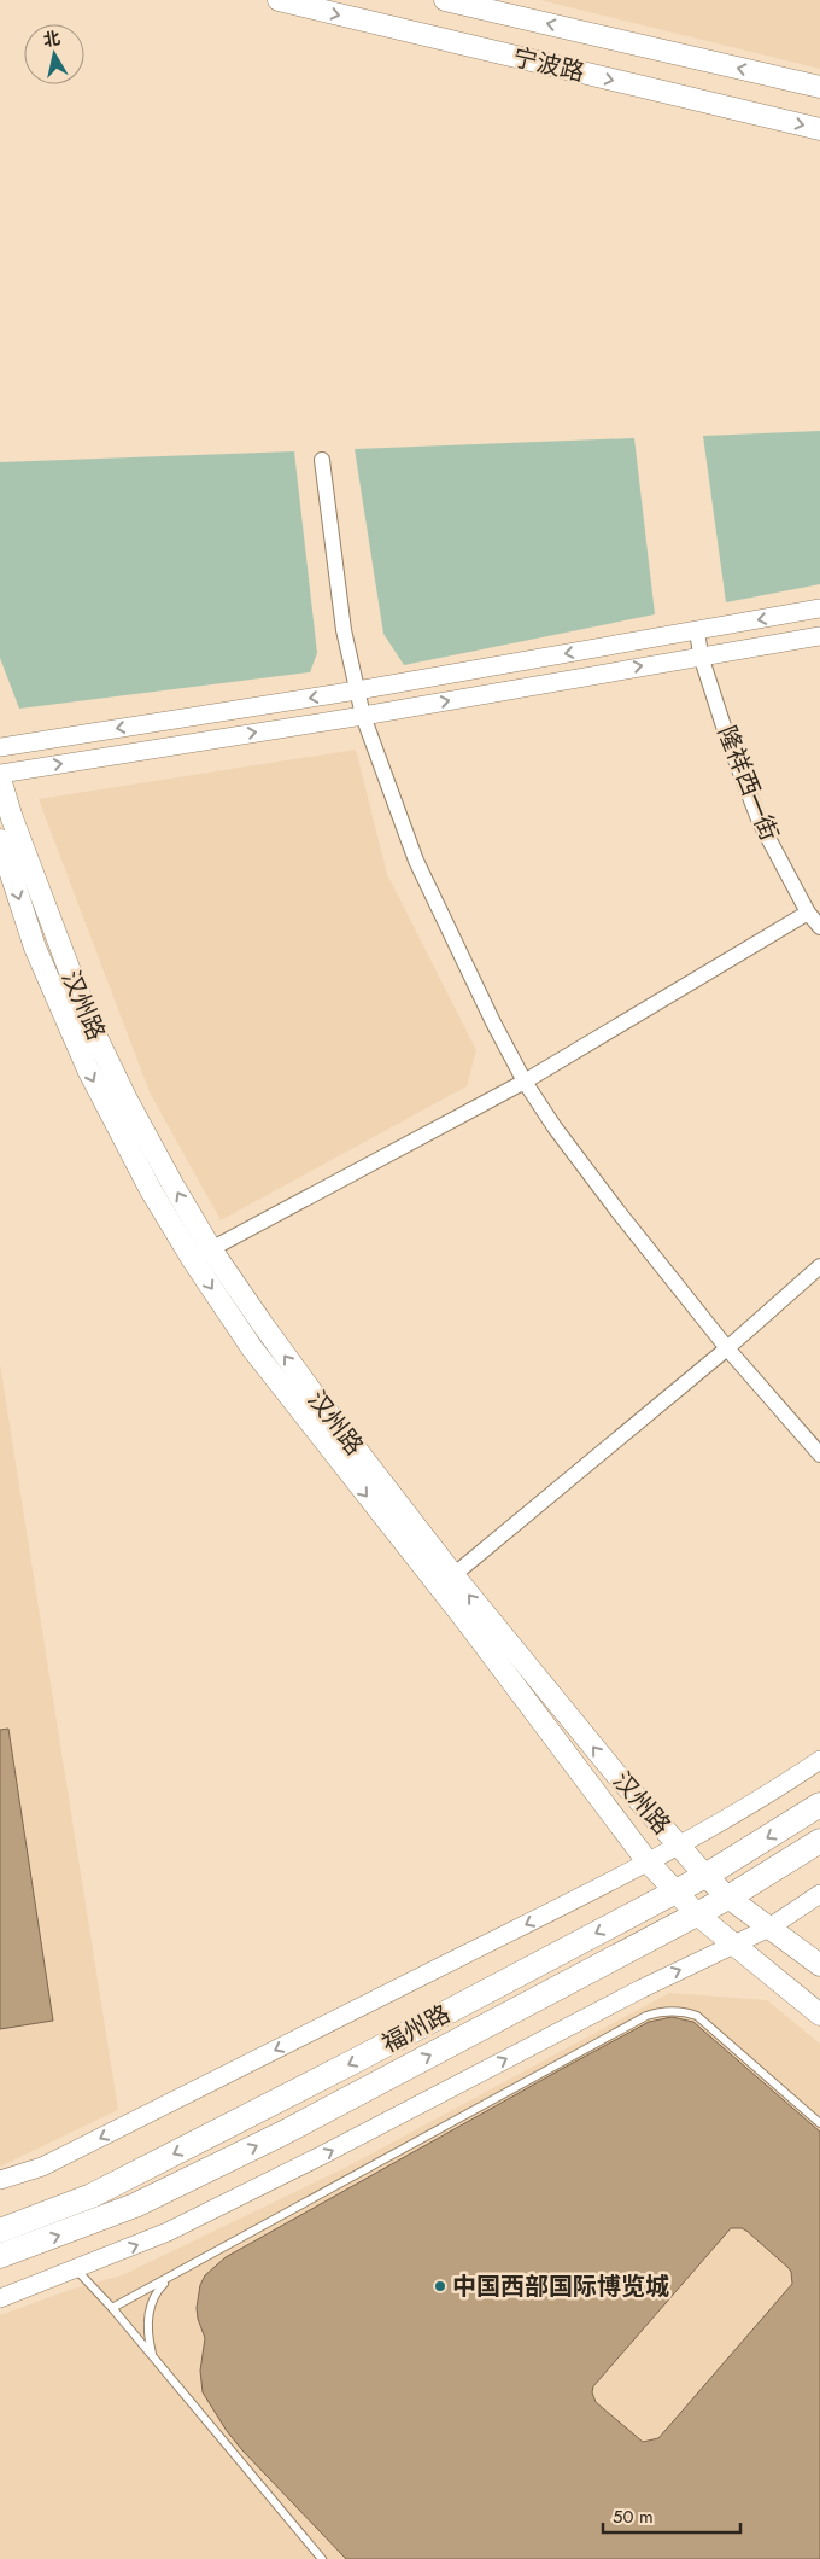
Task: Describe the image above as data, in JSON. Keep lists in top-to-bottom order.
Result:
{
  "streets": {
    "main road": ["宁波路", "汉州路", "福州路"],
    "street": ["隆祥西一街"]
  },
  "crossings": [
    ["汉州路", "福州路"]
  ],
  "places": ["中国西部国际博览城"],
  "scale_bar": "50 m",
  "north": "top"
}
